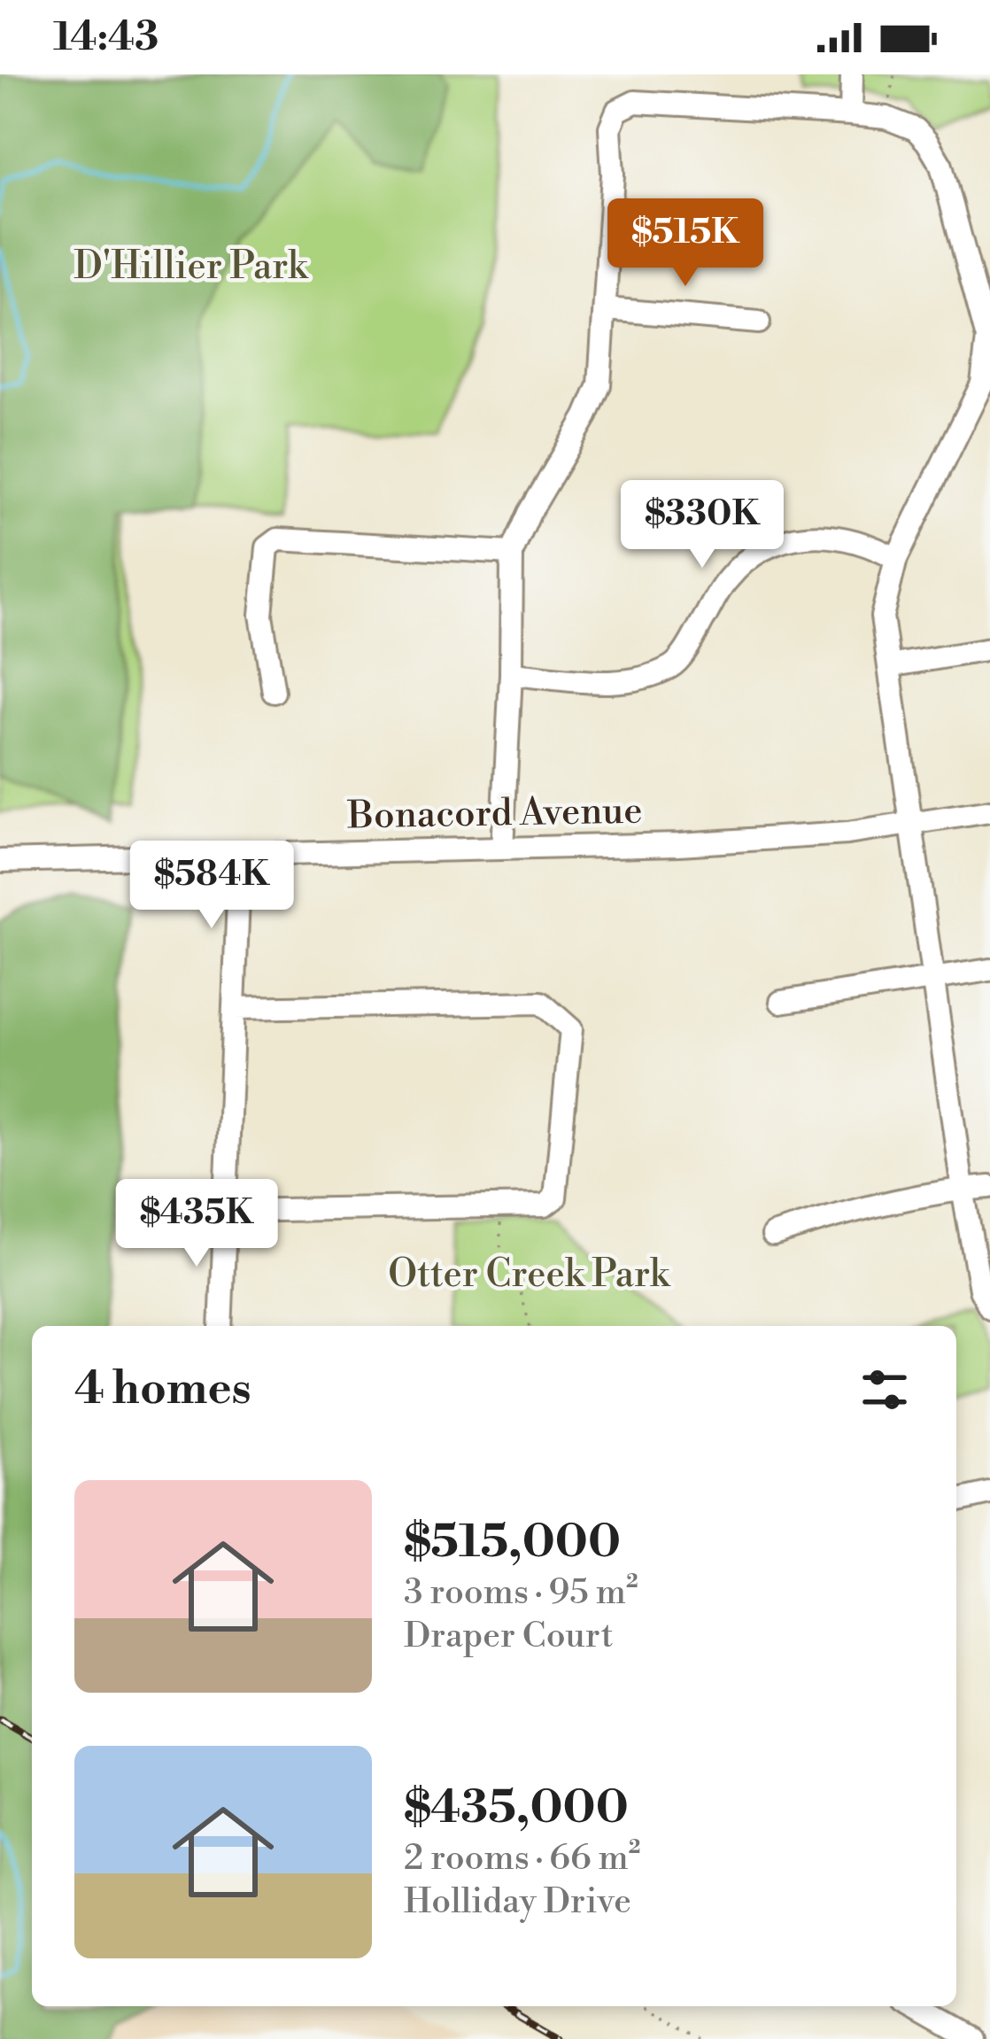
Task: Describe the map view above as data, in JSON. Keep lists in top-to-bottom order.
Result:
{
  "streets": {
    "street": ["Bonacord Avenue"]
  },
  "parks": ["D'Hillier Park", "Otter Creek Park"],
  "page": {
    "status": "14:43",
    "price": [
      "$515K",
      "$330K",
      "$584K",
      "$435K"
    ],
    "heading": "4 homes",
    "list": [
      {
        "name": "$515,000",
        "note": "3 rooms · 95 m² · Draper Court"
      },
      {
        "name": "$435,000",
        "note": "2 rooms · 66 m² · Holliday Drive"
      }
    ]
  }
}
